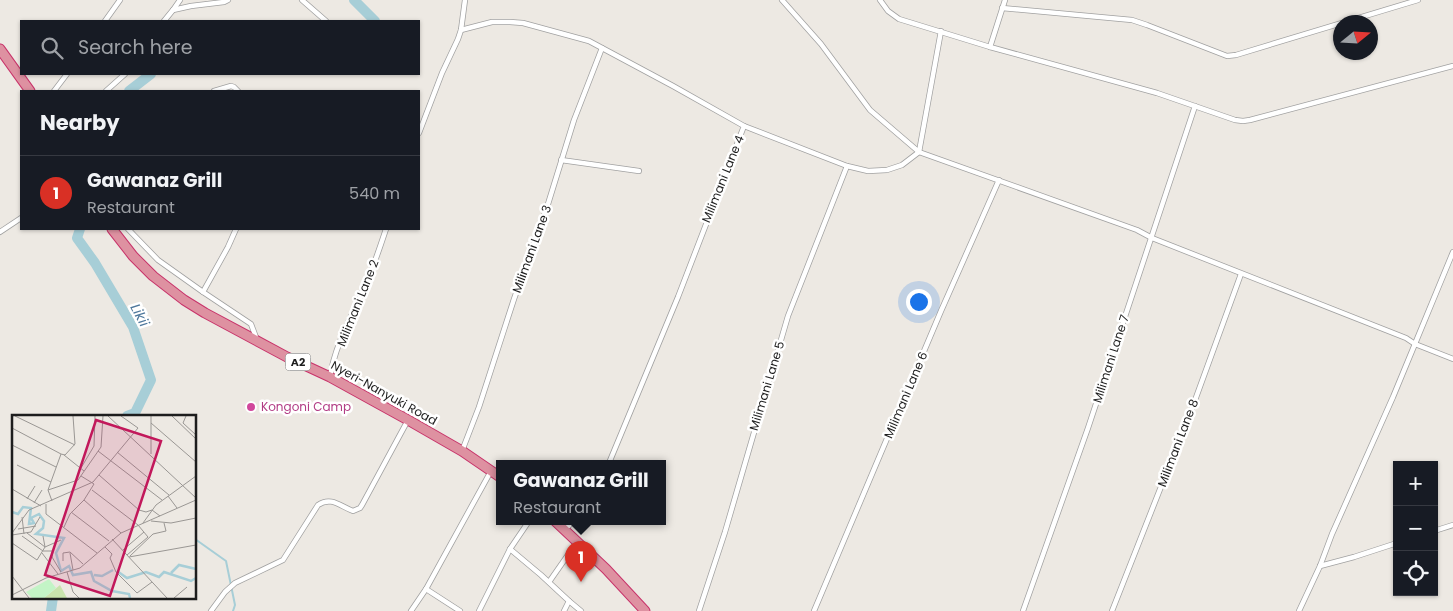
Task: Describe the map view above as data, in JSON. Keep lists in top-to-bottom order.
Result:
{
  "streets": {
    "highway": ["A2", "Nyeri-Nanyuki Road"],
    "street": [
      "Milimani Lane 4",
      "Milimani Lane 3",
      "Milimani Lane 2",
      "Milimani Lane 7",
      "Milimani Lane 5",
      "Milimani Lane 6",
      "Milimani Lane 8"
    ]
  },
  "crossings": [
    ["Milimani Lane 4", "Milimani Lane 3"],
    ["Milimani Lane 3", "Nyeri-Nanyuki Road"],
    ["Milimani Lane 2", "Nyeri-Nanyuki Road"]
  ],
  "water": ["Likii"],
  "places": ["Kongoni Camp"],
  "north": "right",
  "page": {
    "search": "Search here",
    "heading": "Nearby",
    "list": [
      {
        "mark": "1",
        "name": "Gawanaz Grill",
        "note": "Restaurant",
        "value": "540 m"
      }
    ],
    "popup": ["Gawanaz Grill", "Restaurant"],
    "map_buttons": ["+", "−"],
    "pins": "1"
  }
}
